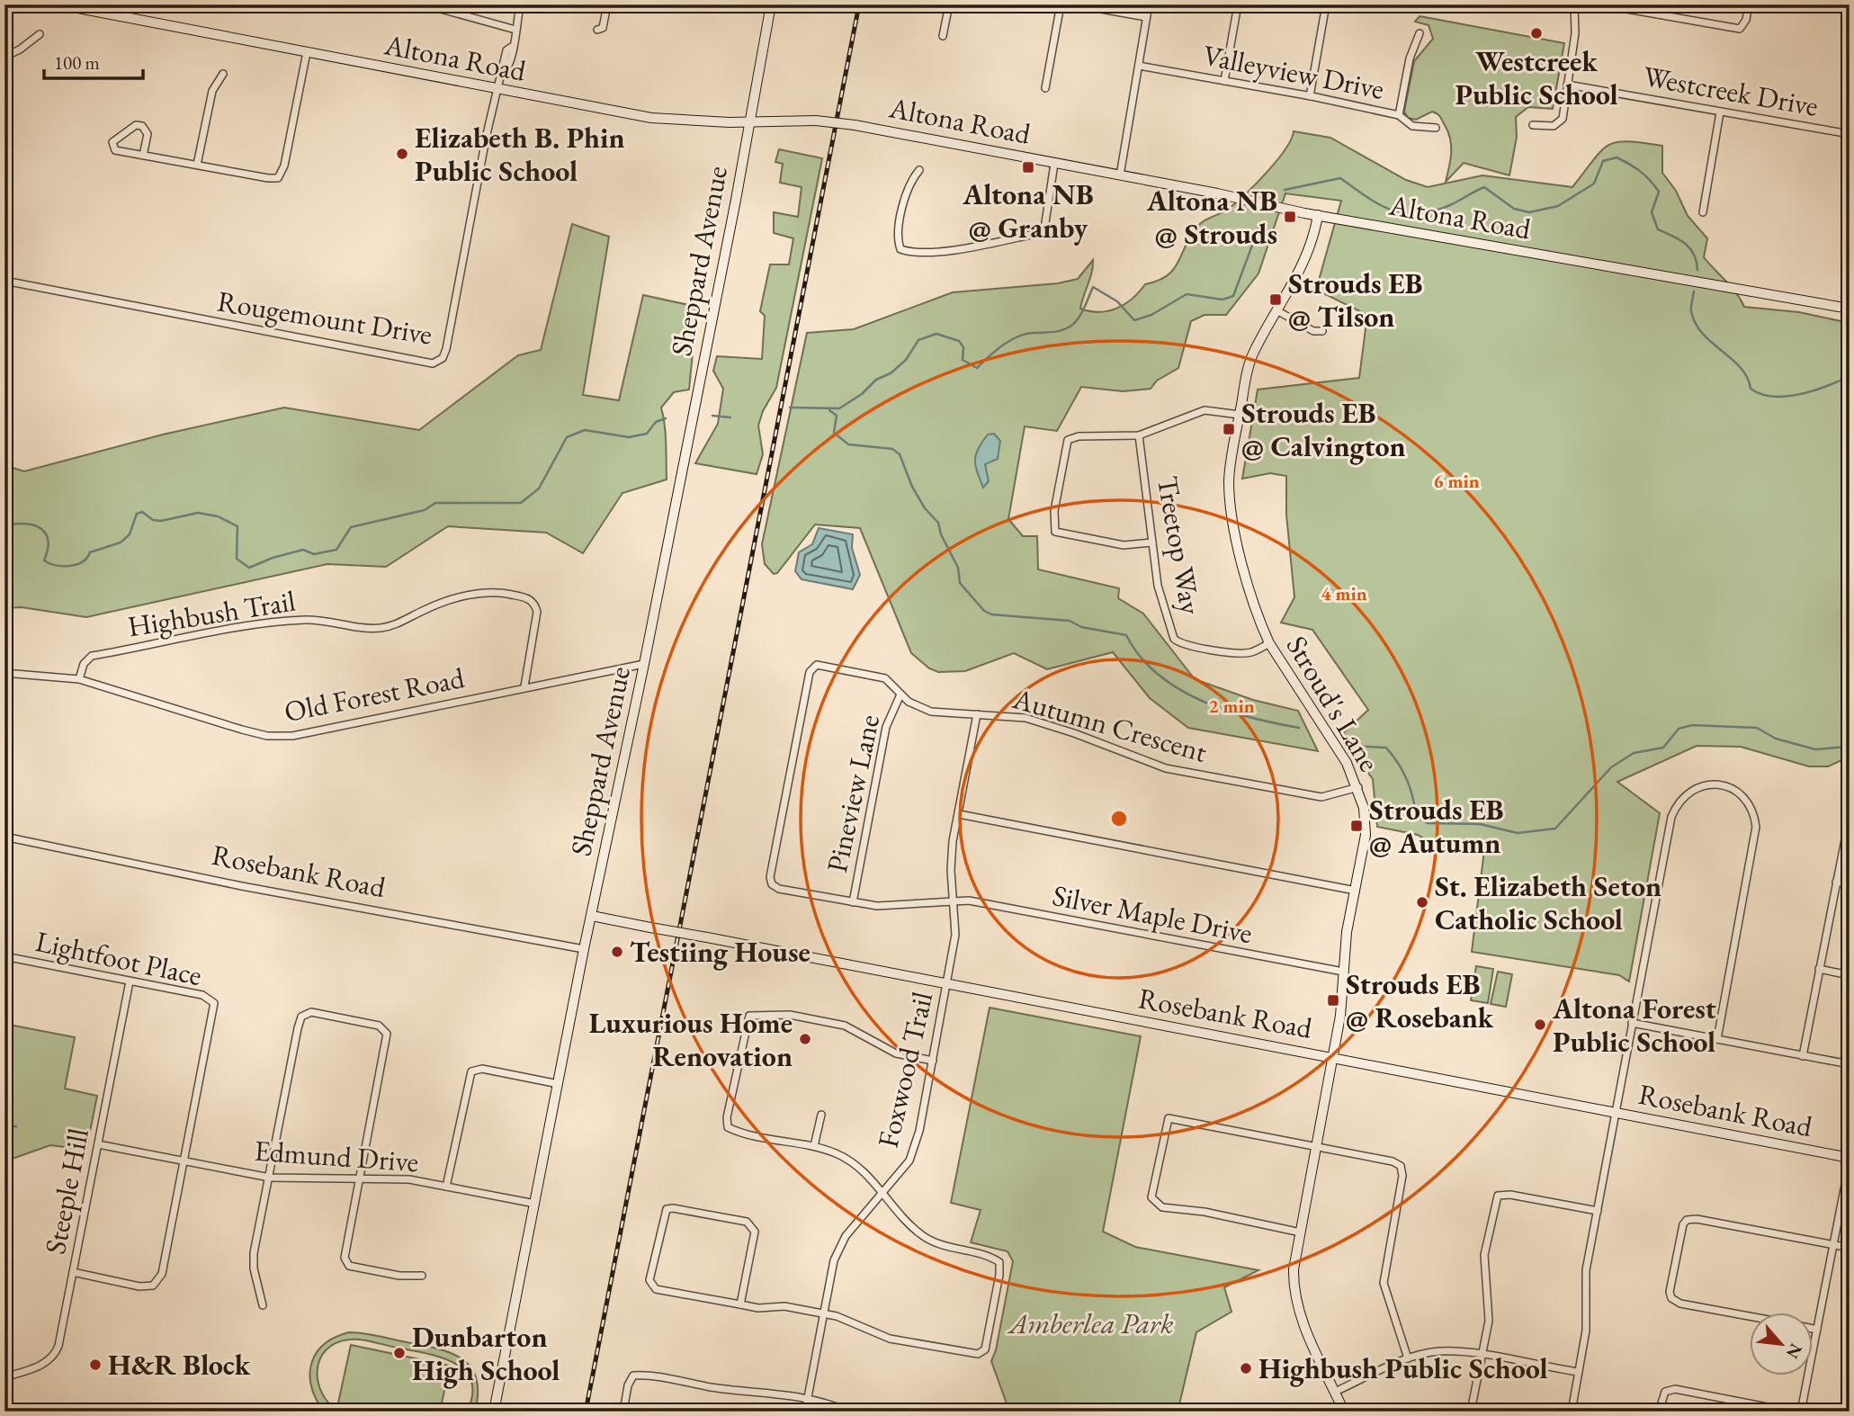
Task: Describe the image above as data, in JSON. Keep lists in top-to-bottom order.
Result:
{
  "streets": {
    "street": [
      "Altona Road",
      "Valleyview Drive",
      "Westcreek Drive",
      "Sheppard Avenue",
      "Rougemount Drive",
      "Treetop Way",
      "Highbush Trail",
      "Old Forest Road",
      "Stroud's Lane",
      "Autumn Crescent",
      "Pineview Lane",
      "Rosebank Road",
      "Silver Maple Drive",
      "Lightfoot Place",
      "Foxwood Trail",
      "Edmund Drive",
      "Steeple Hill"
    ]
  },
  "crossings": [
    ["Altona Road", "Sheppard Avenue"],
    ["Altona Road", "Rougemount Drive"],
    ["Altona Road", "Stroud's Lane"],
    ["Sheppard Avenue", "Old Forest Road"],
    ["Sheppard Avenue", "Rosebank Road"],
    ["Sheppard Avenue", "Edmund Drive"],
    ["Treetop Way", "Stroud's Lane"],
    ["Highbush Trail", "Old Forest Road"],
    ["Stroud's Lane", "Autumn Crescent"],
    ["Stroud's Lane", "Rosebank Road"],
    ["Stroud's Lane", "Silver Maple Drive"],
    ["Autumn Crescent", "Pineview Lane"],
    ["Autumn Crescent", "Silver Maple Drive"],
    ["Autumn Crescent", "Foxwood Trail"],
    ["Rosebank Road", "Foxwood Trail"],
    ["Silver Maple Drive", "Foxwood Trail"],
    ["Lightfoot Place", "Edmund Drive"],
    ["Lightfoot Place", "Steeple Hill"],
    ["Edmund Drive", "Steeple Hill"]
  ],
  "parks": ["Amberlea Park"],
  "places": {
    "other": [
      "Westcreek Public School",
      "Elizabeth B. Phin Public School",
      "St. Elizabeth Seton Catholic School",
      "Testiing House",
      "Altona Forest Public School",
      "Luxurious Home Renovation",
      "Dunbarton High School",
      "H&R Block",
      "Highbush Public School"
    ],
    "transit": [
      "Altona NB @ Granby",
      "Altona NB @ Strouds",
      "Strouds EB @ Tilson",
      "Strouds EB @ Calvington",
      "Strouds EB @ Autumn",
      "Strouds EB @ Rosebank"
    ]
  },
  "scale_bar": "100 m",
  "north": "bottom right",
  "rings": ["6 min", "4 min", "2 min"]
}
